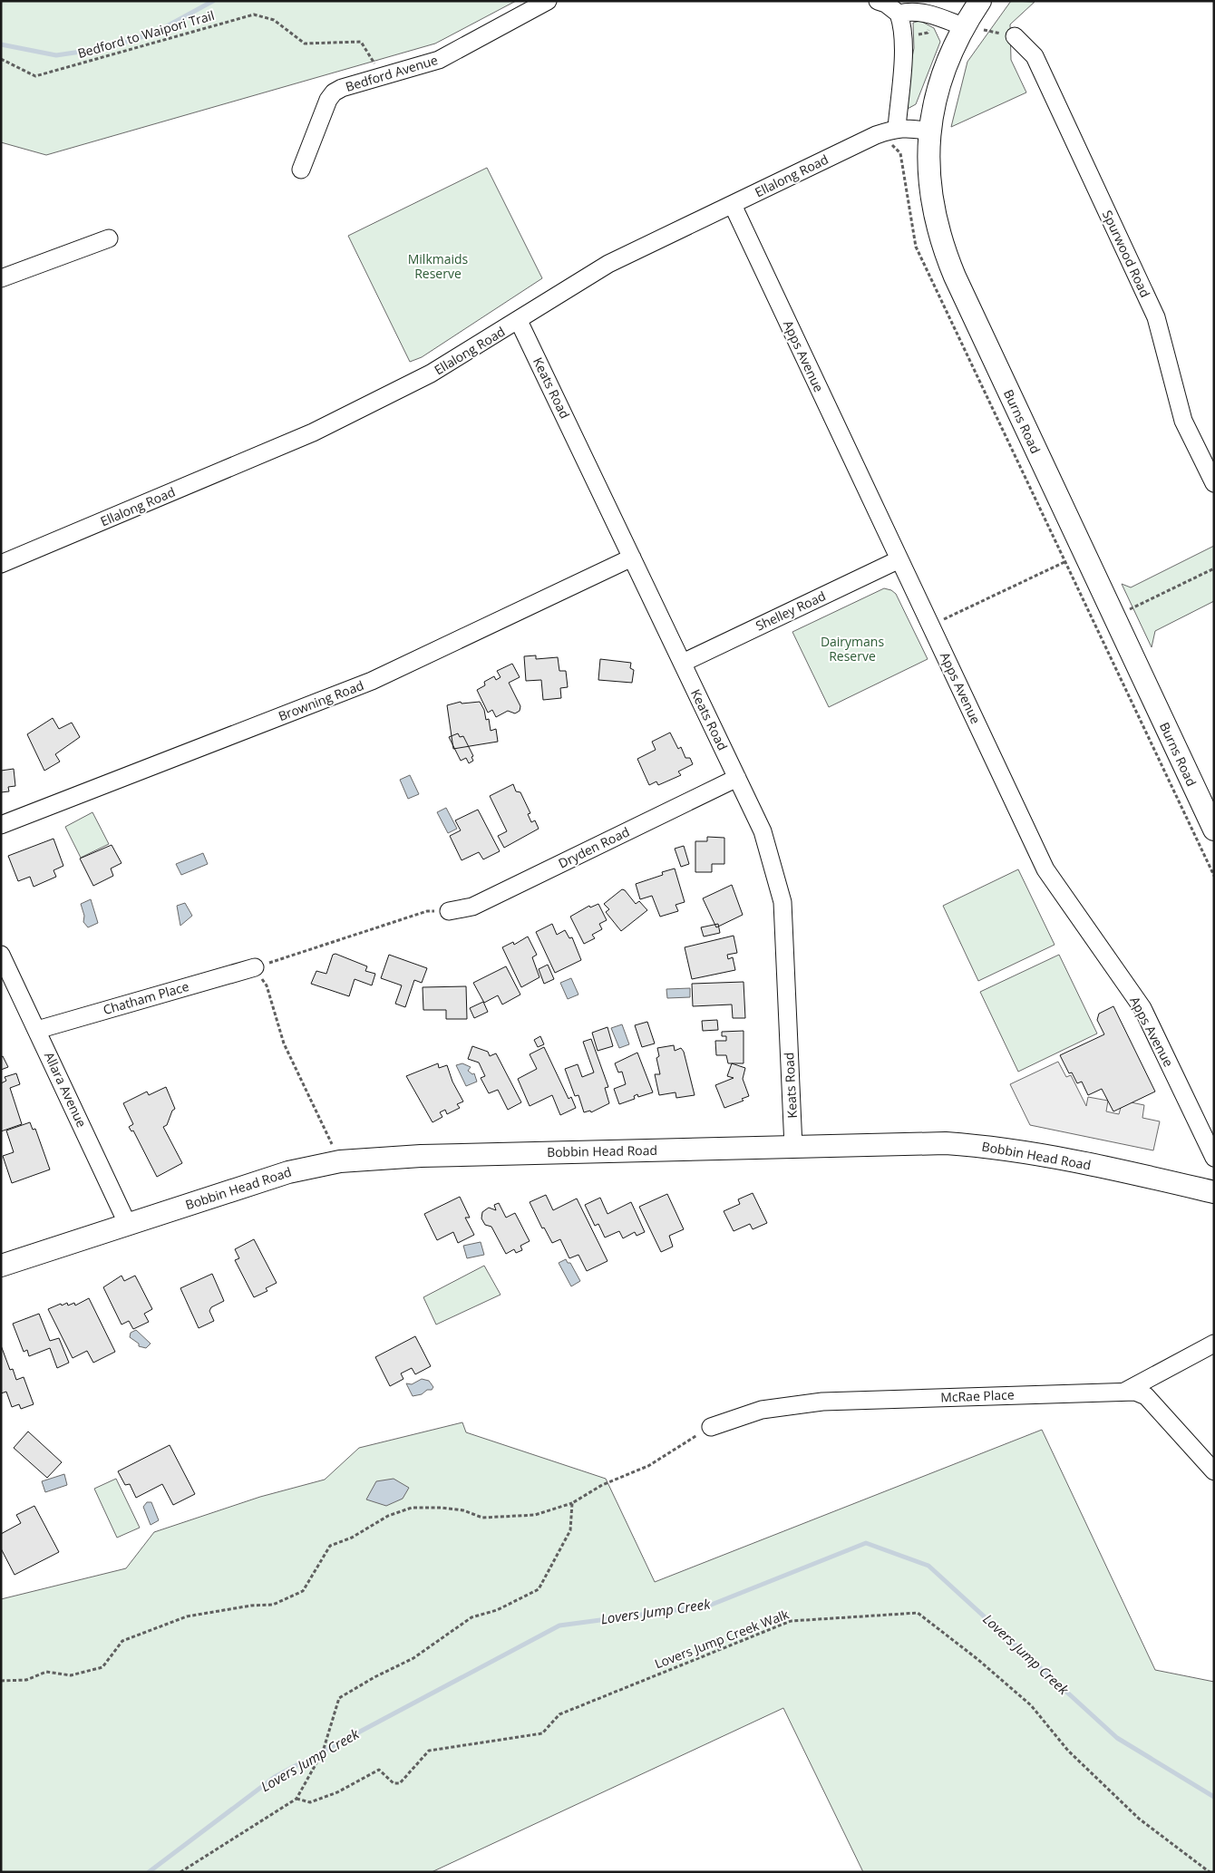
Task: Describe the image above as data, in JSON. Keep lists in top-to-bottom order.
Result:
{
  "streets": {
    "main road": ["Burns Road", "Bobbin Head Road"],
    "street": [
      "Bedford Avenue",
      "Ellalong Road",
      "Spurwood Road",
      "Apps Avenue",
      "Keats Road",
      "Shelley Road",
      "Browning Road",
      "Dryden Road",
      "Chatham Place",
      "Allara Avenue",
      "McRae Place"
    ],
    "path": ["Bedford to Waipori Trail", "Lovers Jump Creek Walk"]
  },
  "crossings": [
    ["Bedford to Waipori Trail", "Bedford Avenue"],
    ["Ellalong Road", "Apps Avenue"],
    ["Ellalong Road", "Keats Road"],
    ["Ellalong Road", "Burns Road"],
    ["Apps Avenue", "Shelley Road"],
    ["Keats Road", "Shelley Road"],
    ["Keats Road", "Browning Road"],
    ["Keats Road", "Dryden Road"],
    ["Keats Road", "Bobbin Head Road"],
    ["Chatham Place", "Allara Avenue"],
    ["Allara Avenue", "Bobbin Head Road"]
  ],
  "water": ["Lovers Jump Creek"],
  "parks": ["Milkmaids Reserve", "Dairymans Reserve"]
}
